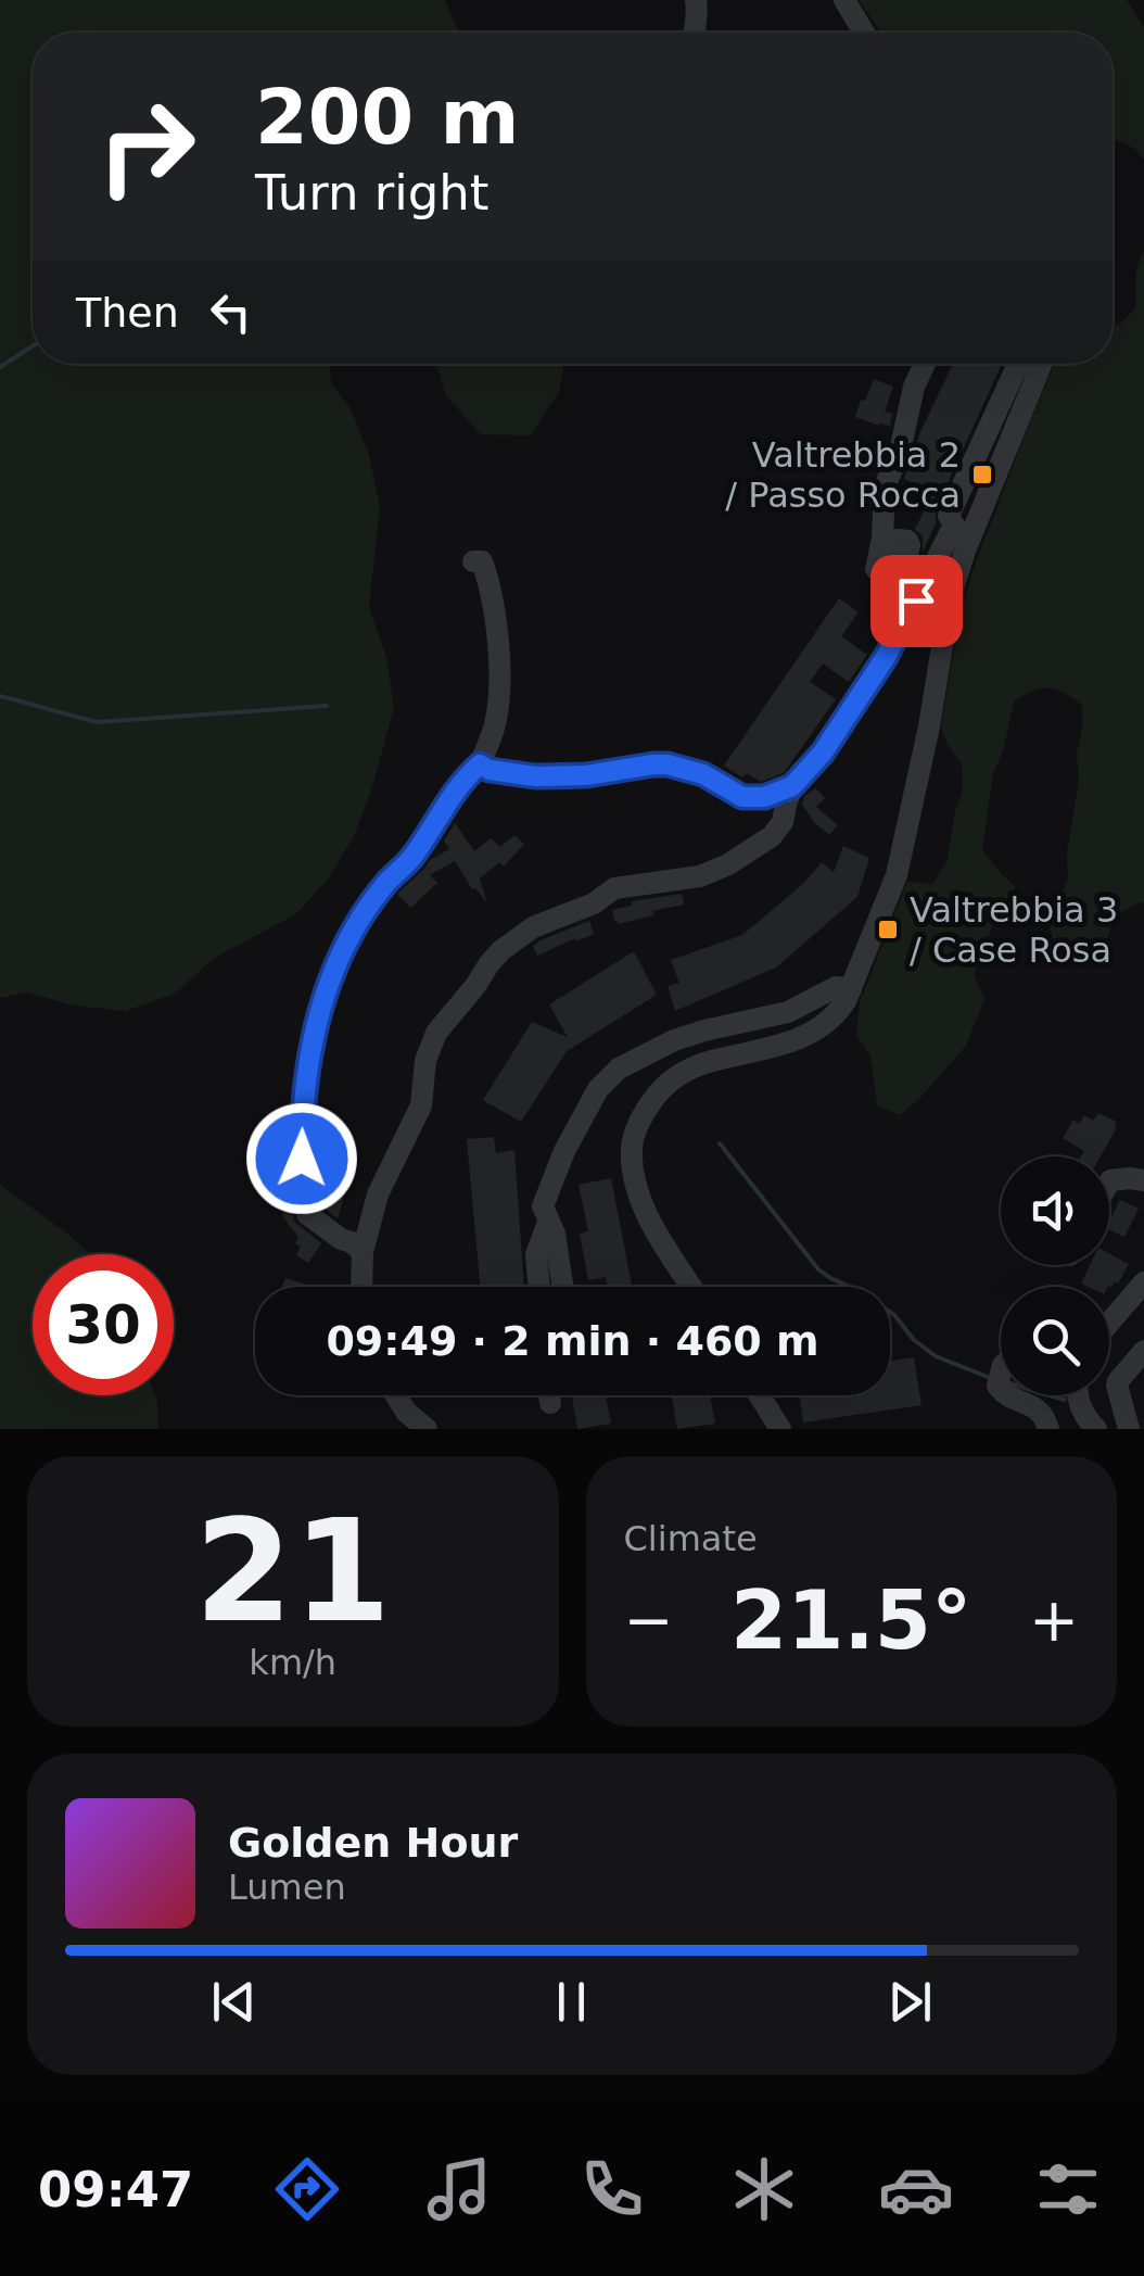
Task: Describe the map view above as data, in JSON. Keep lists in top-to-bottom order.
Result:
{
  "places": {
    "transit": ["Valtrebbia 2 / Passo Rocca", "Valtrebbia 3 / Case Rosa"]
  },
  "page": {
    "turn": ["200 m", "Turn right"],
    "then": "Then",
    "limit": "30",
    "trip": "09:49 · 2 min · 460 m",
    "tile": [
      ["21", "km/h"],
      "Climate"
    ],
    "heat": ["−", "21.5°", "+"],
    "song": ["Golden Hour", "Lumen"],
    "tabs": "09:47"
  }
}
